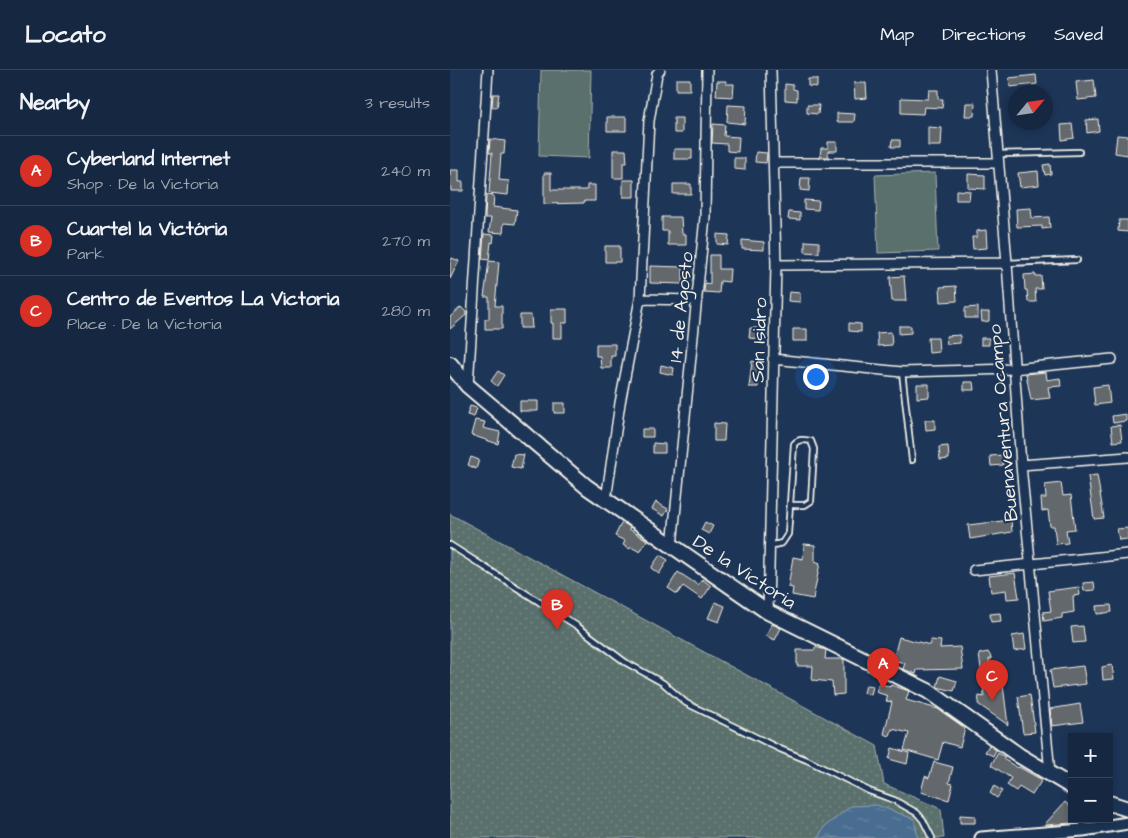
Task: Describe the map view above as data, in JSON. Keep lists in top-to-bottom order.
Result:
{
  "streets": {
    "main road": ["De la Victoria"],
    "street": ["14 de Agosto", "San Isidro", "Buenaventura Ocampo"]
  },
  "crossings": [
    ["14 de Agosto", "De la Victoria"],
    ["San Isidro", "De la Victoria"],
    ["Buenaventura Ocampo", "De la Victoria"]
  ],
  "north": "top right",
  "page": {
    "header": "Locato",
    "nav": ["Map", "Directions", "Saved"],
    "heading": ["Nearby", "3 results"],
    "list": [
      {
        "mark": "A",
        "name": "Cyberland Internet",
        "note": "Shop · De la Victoria",
        "value": "240 m"
      },
      {
        "mark": "B",
        "name": "Cuartel la Victória",
        "note": "Park",
        "value": "270 m"
      },
      {
        "mark": "C",
        "name": "Centro de Eventos La Victoria",
        "note": "Place · De la Victoria",
        "value": "280 m"
      }
    ],
    "pins": ["B", "A", "C"],
    "map_buttons": ["+", "−"]
  }
}
